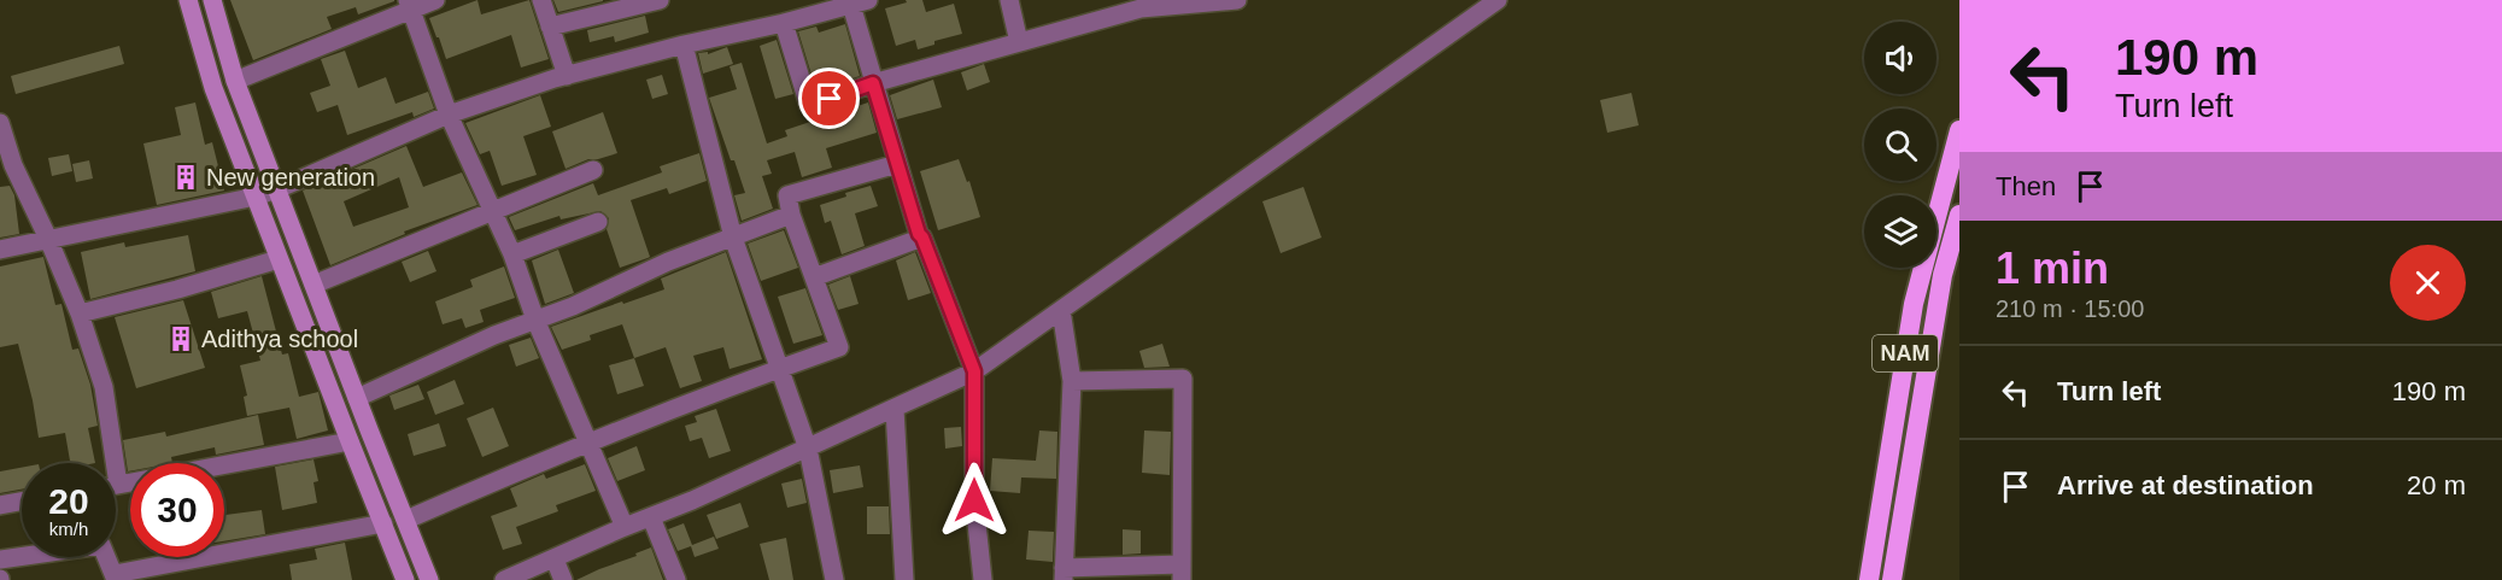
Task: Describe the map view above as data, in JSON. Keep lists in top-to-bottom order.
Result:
{
  "streets": {
    "highway": ["NAM"]
  },
  "places": {
    "building": ["New generation", "Adithya school"]
  },
  "page": {
    "turn": ["190 m", "Turn left"],
    "then": "Then",
    "heading": ["1 min", "210 m · 15:00"],
    "list": [
      {
        "name": "Turn left",
        "value": "190 m"
      },
      {
        "name": "Arrive at destination",
        "value": "20 m"
      }
    ],
    "speed": "20 km/h",
    "limit": "30"
  }
}
